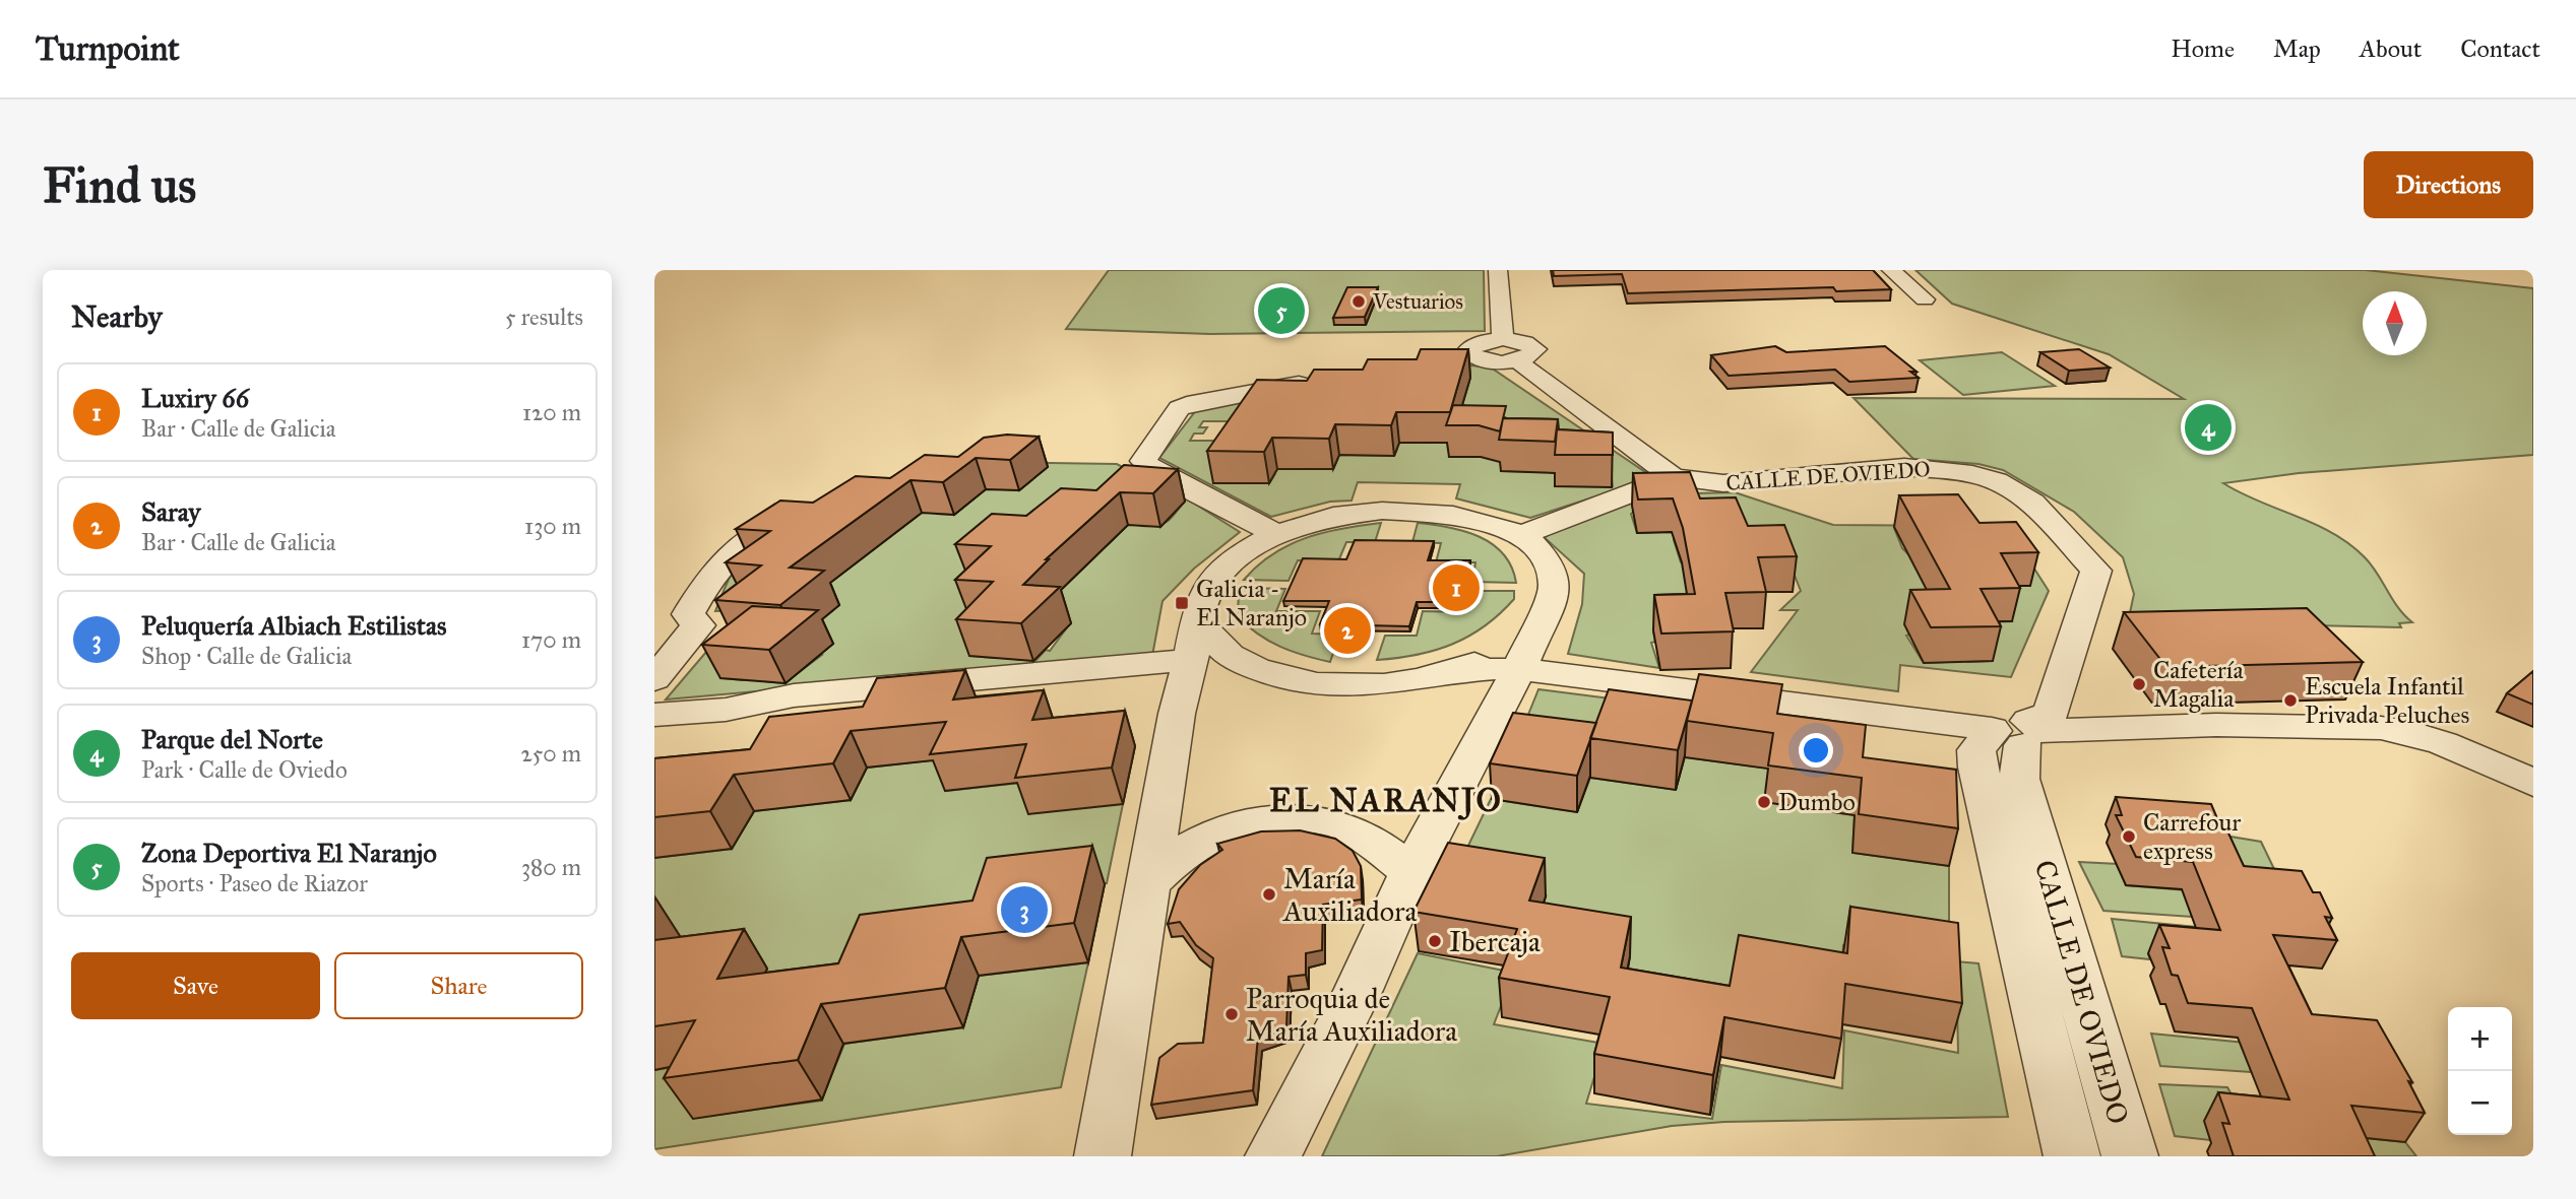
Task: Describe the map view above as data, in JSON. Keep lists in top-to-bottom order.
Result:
{
  "streets": {
    "street": ["CALLE DE OVIEDO"]
  },
  "districts": ["EL NARANJO"],
  "places": {
    "other": [
      "Vestuarios",
      "Cafetería Magalia",
      "Escuela Infantil Privada Peluches",
      "Dumbo",
      "Carrefour express",
      "María Auxiliadora",
      "Ibercaja",
      "Parroquia de María Auxiliadora"
    ],
    "transit": ["Galicia - El Naranjo"]
  },
  "north": "top",
  "page": {
    "header": "Turnpoint",
    "nav": [
      "Home",
      "Map",
      "About",
      "Contact"
    ],
    "buttons": [
      "Directions",
      ["Save", "Share"]
    ],
    "title": "Find us",
    "heading": ["Nearby", "5 results"],
    "pins": [
      "5",
      "4",
      "1",
      "2",
      "3"
    ],
    "list": [
      {
        "mark": "1",
        "name": "Luxiry 66",
        "note": "Bar · Calle de Galicia",
        "value": "120 m"
      },
      {
        "mark": "2",
        "name": "Saray",
        "note": "Bar · Calle de Galicia",
        "value": "130 m"
      },
      {
        "mark": "3",
        "name": "Peluquería Albiach Estilistas",
        "note": "Shop · Calle de Galicia",
        "value": "170 m"
      },
      {
        "mark": "4",
        "name": "Parque del Norte",
        "note": "Park · Calle de Oviedo",
        "value": "250 m"
      },
      {
        "mark": "5",
        "name": "Zona Deportiva El Naranjo",
        "note": "Sports · Paseo de Riazor",
        "value": "380 m"
      }
    ],
    "map_buttons": ["+", "−"]
  }
}
